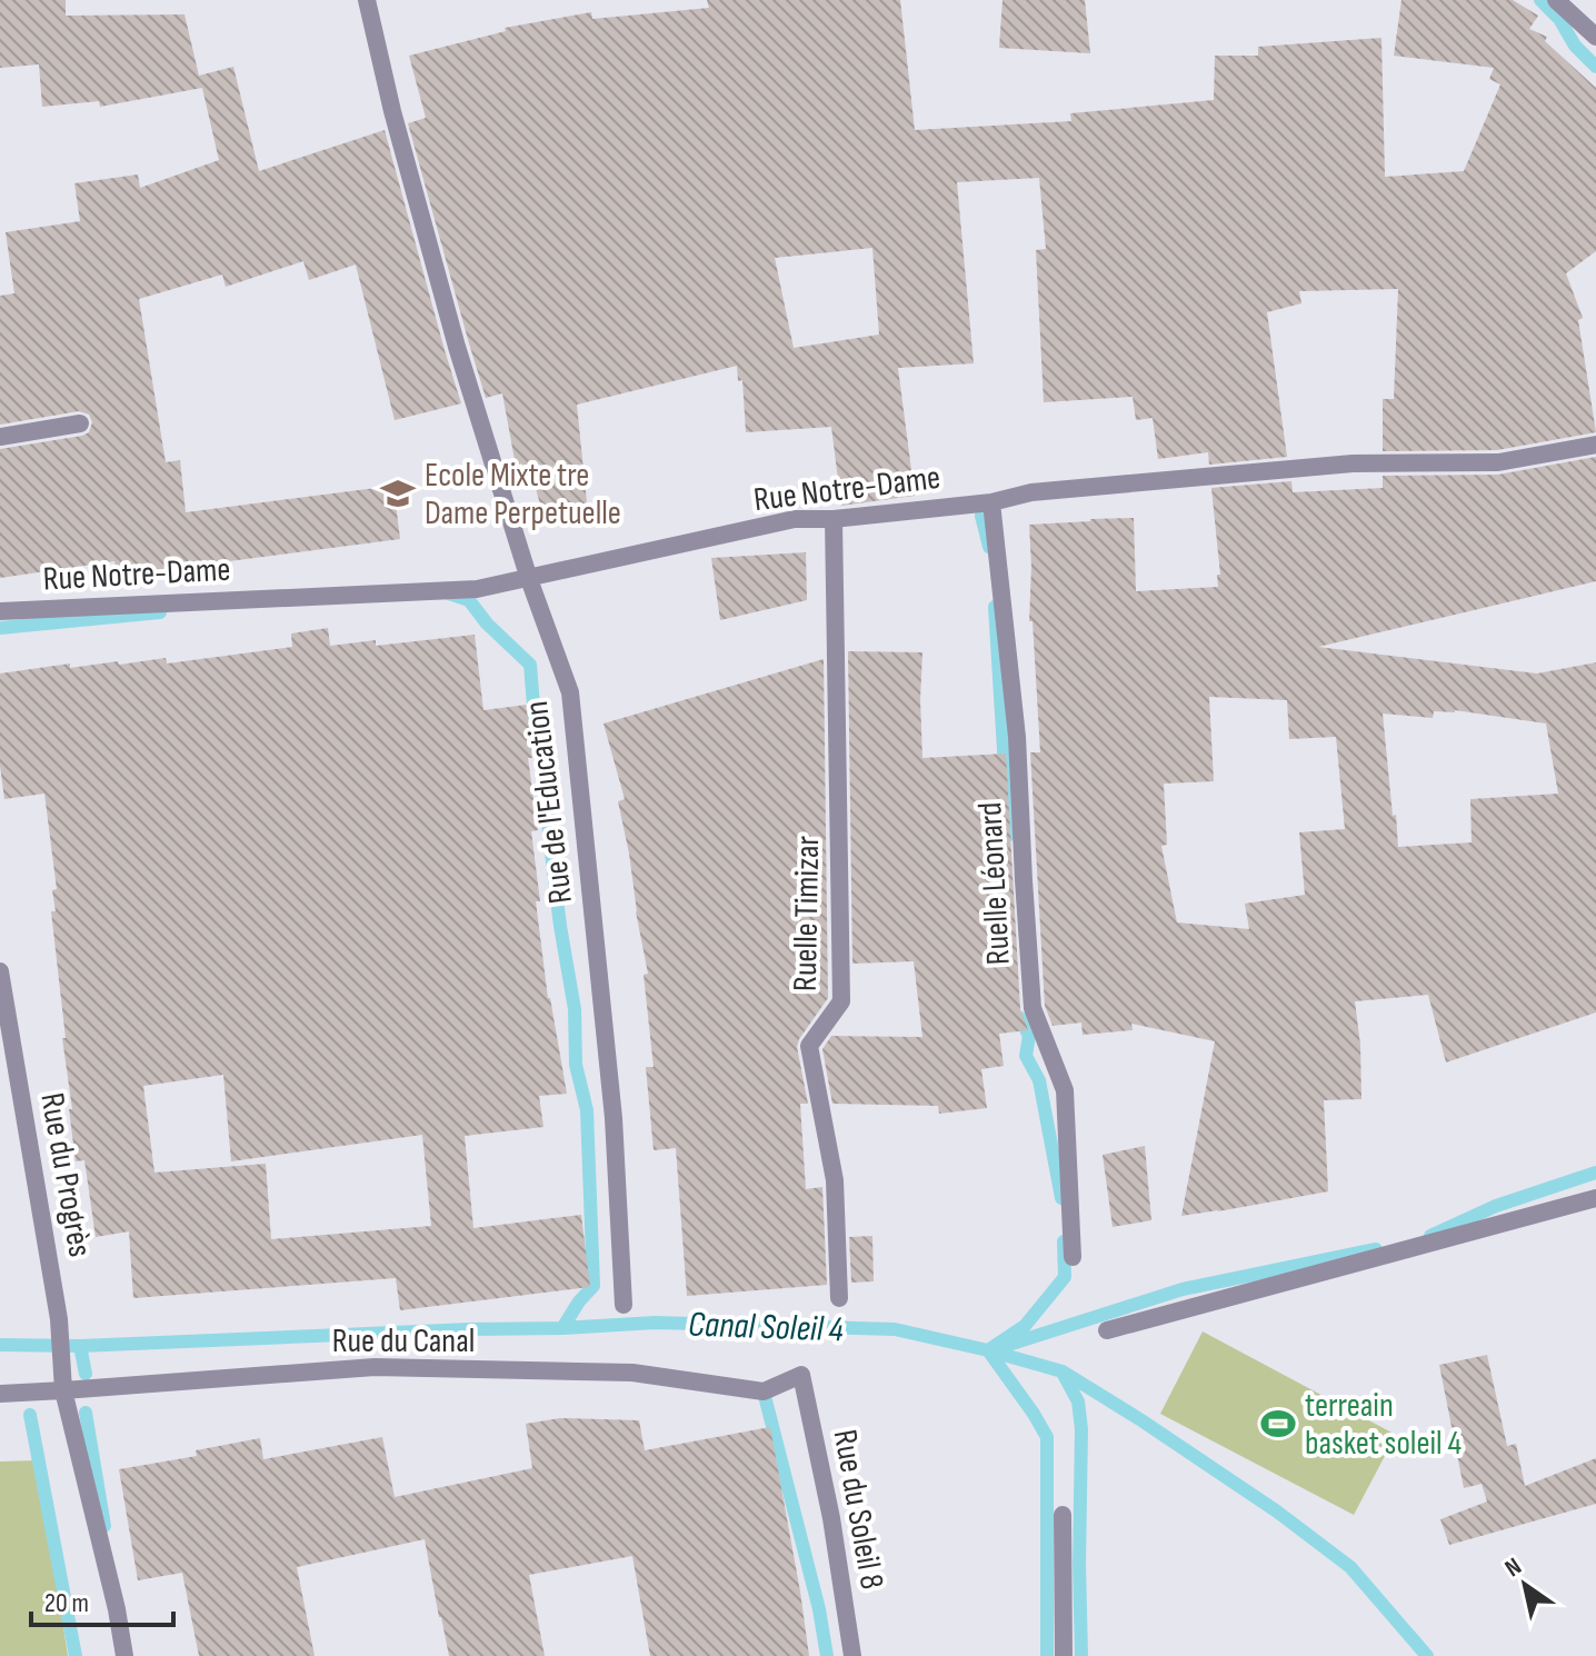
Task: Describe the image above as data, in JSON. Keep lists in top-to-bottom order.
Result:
{
  "streets": {
    "street": [
      "Rue Notre-Dame",
      "Rue de l'Education",
      "Ruelle Léonard",
      "Ruelle Timizar",
      "Rue du Progrès",
      "Rue du Canal",
      "Rue du Soleil 8"
    ]
  },
  "crossings": [
    ["Rue Notre-Dame", "Rue de l'Education"],
    ["Rue Notre-Dame", "Ruelle Léonard"],
    ["Rue Notre-Dame", "Ruelle Timizar"],
    ["Rue du Progrès", "Rue du Canal"],
    ["Rue du Canal", "Rue du Soleil 8"]
  ],
  "water": ["Canal Soleil 4"],
  "places": {
    "school or university": ["Ecole Mixte tre Dame Perpetuelle"],
    "sports": ["terreain basket soleil 4"]
  },
  "scale_bar": "20 m",
  "north": "top left"
}
